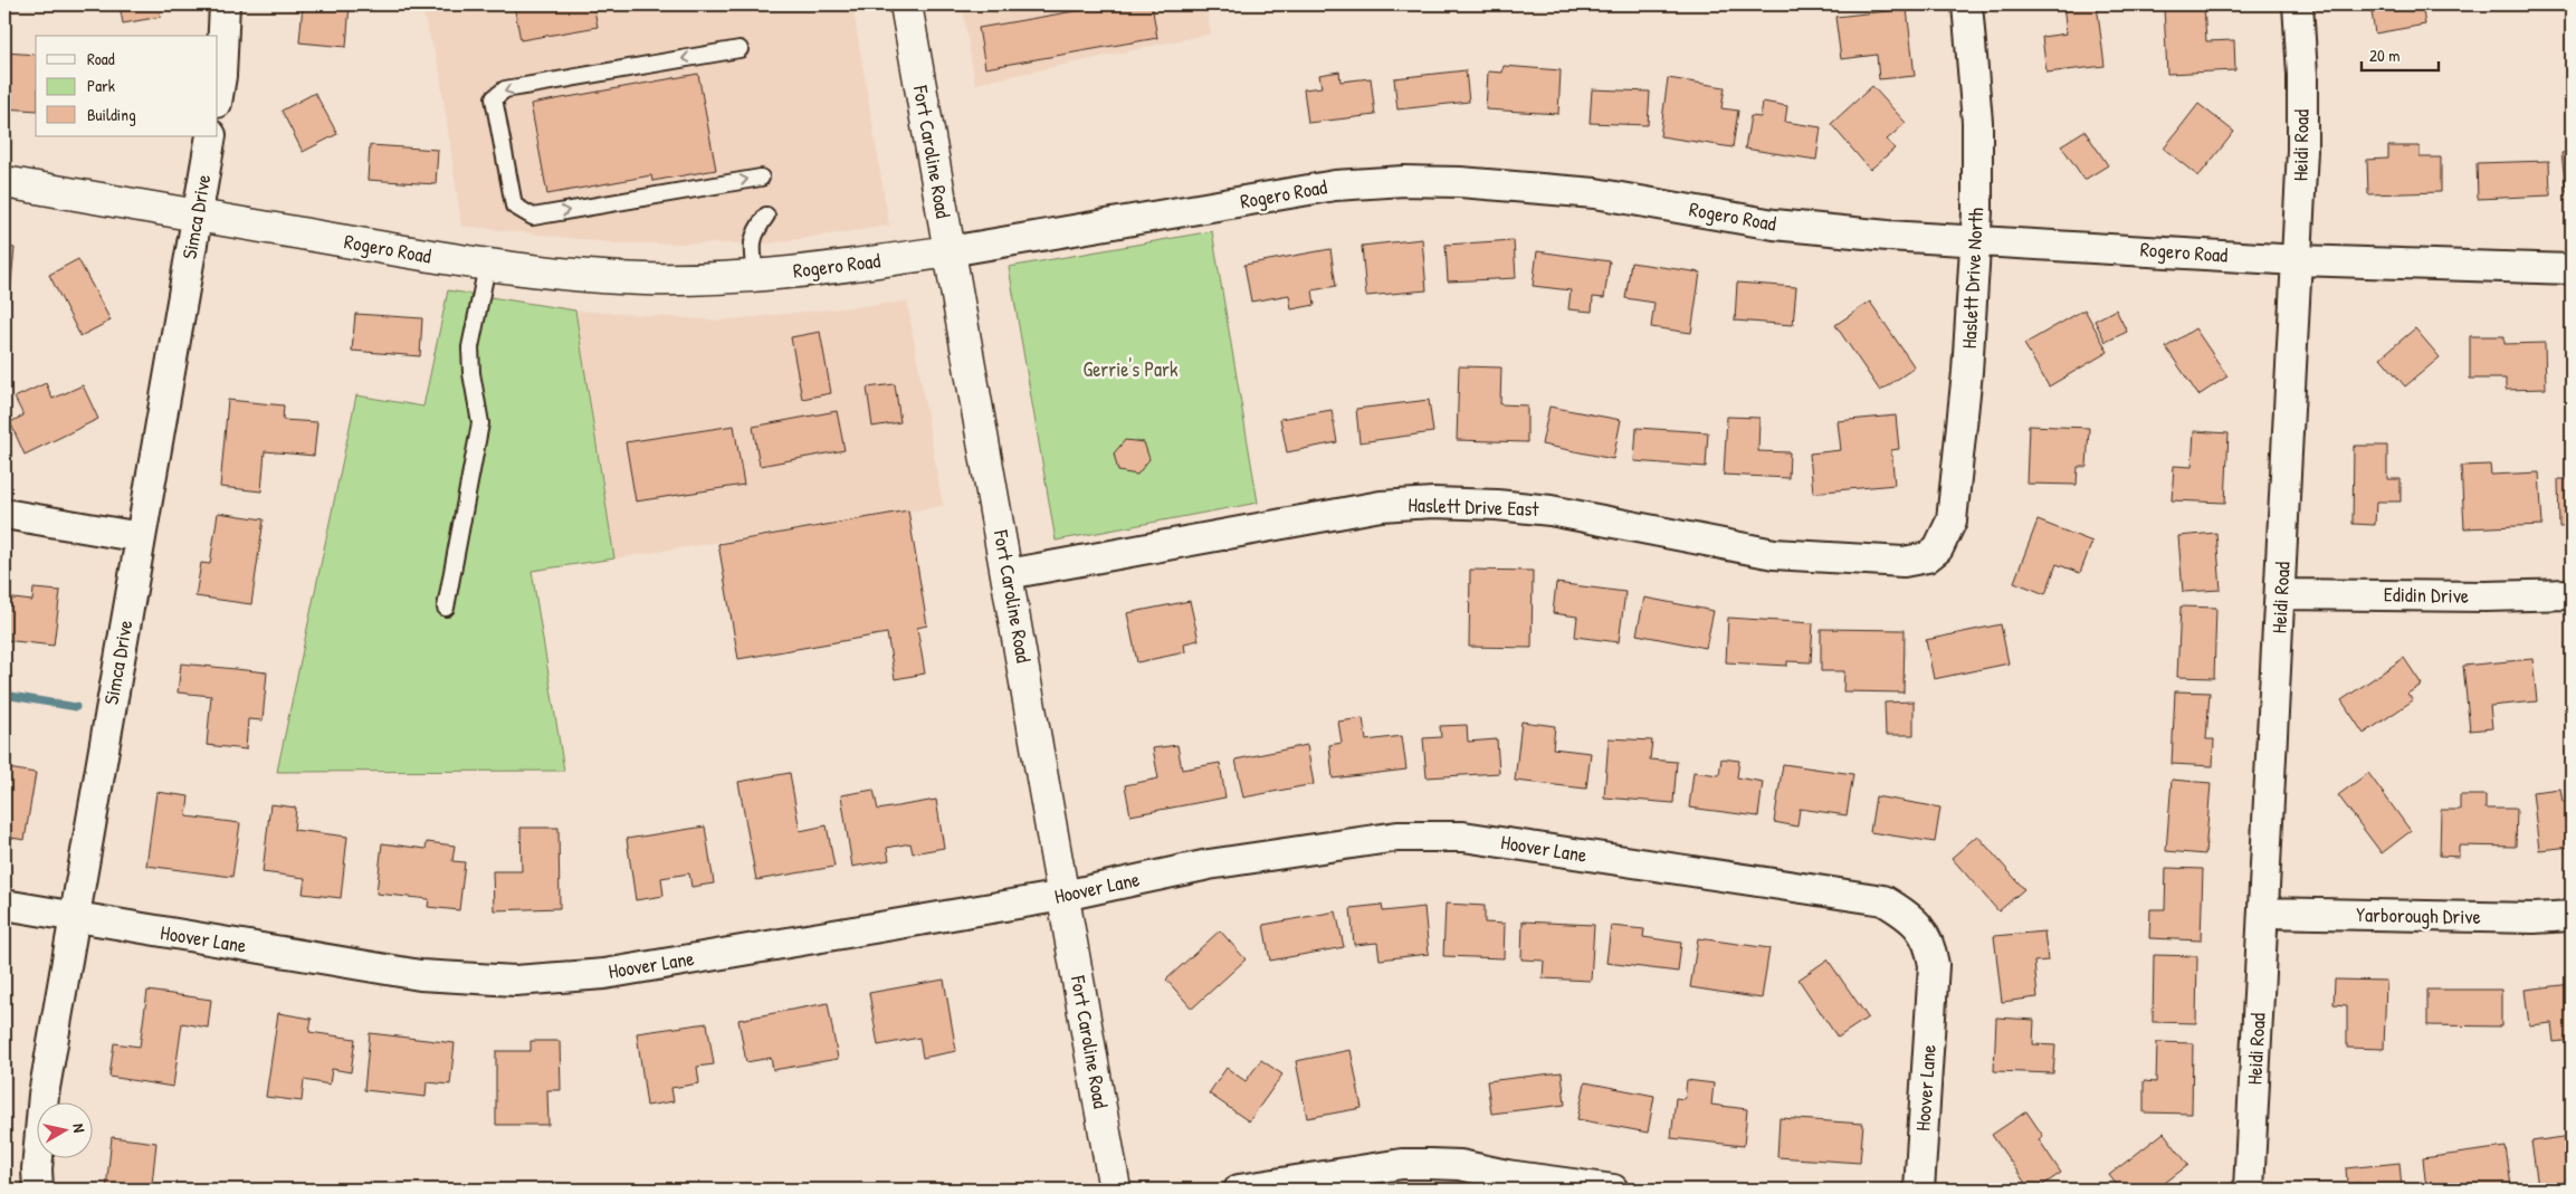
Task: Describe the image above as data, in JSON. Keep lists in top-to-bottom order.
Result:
{
  "streets": {
    "street": [
      "Heidi Road",
      "Fort Caroline Road",
      "Rogero Road",
      "Simca Drive",
      "Haslett Drive North",
      "Haslett Drive East",
      "Edidin Drive",
      "Hoover Lane",
      "Yarborough Drive"
    ]
  },
  "crossings": [
    ["Heidi Road", "Rogero Road"],
    ["Heidi Road", "Edidin Drive"],
    ["Heidi Road", "Yarborough Drive"],
    ["Fort Caroline Road", "Rogero Road"],
    ["Fort Caroline Road", "Haslett Drive East"],
    ["Fort Caroline Road", "Hoover Lane"],
    ["Rogero Road", "Simca Drive"],
    ["Rogero Road", "Haslett Drive North"],
    ["Simca Drive", "Hoover Lane"],
    ["Haslett Drive North", "Haslett Drive East"]
  ],
  "parks": ["Gerrie's Park"],
  "legend": ["Road", "Park", "Building"],
  "scale_bar": "20 m",
  "north": "right"
}
